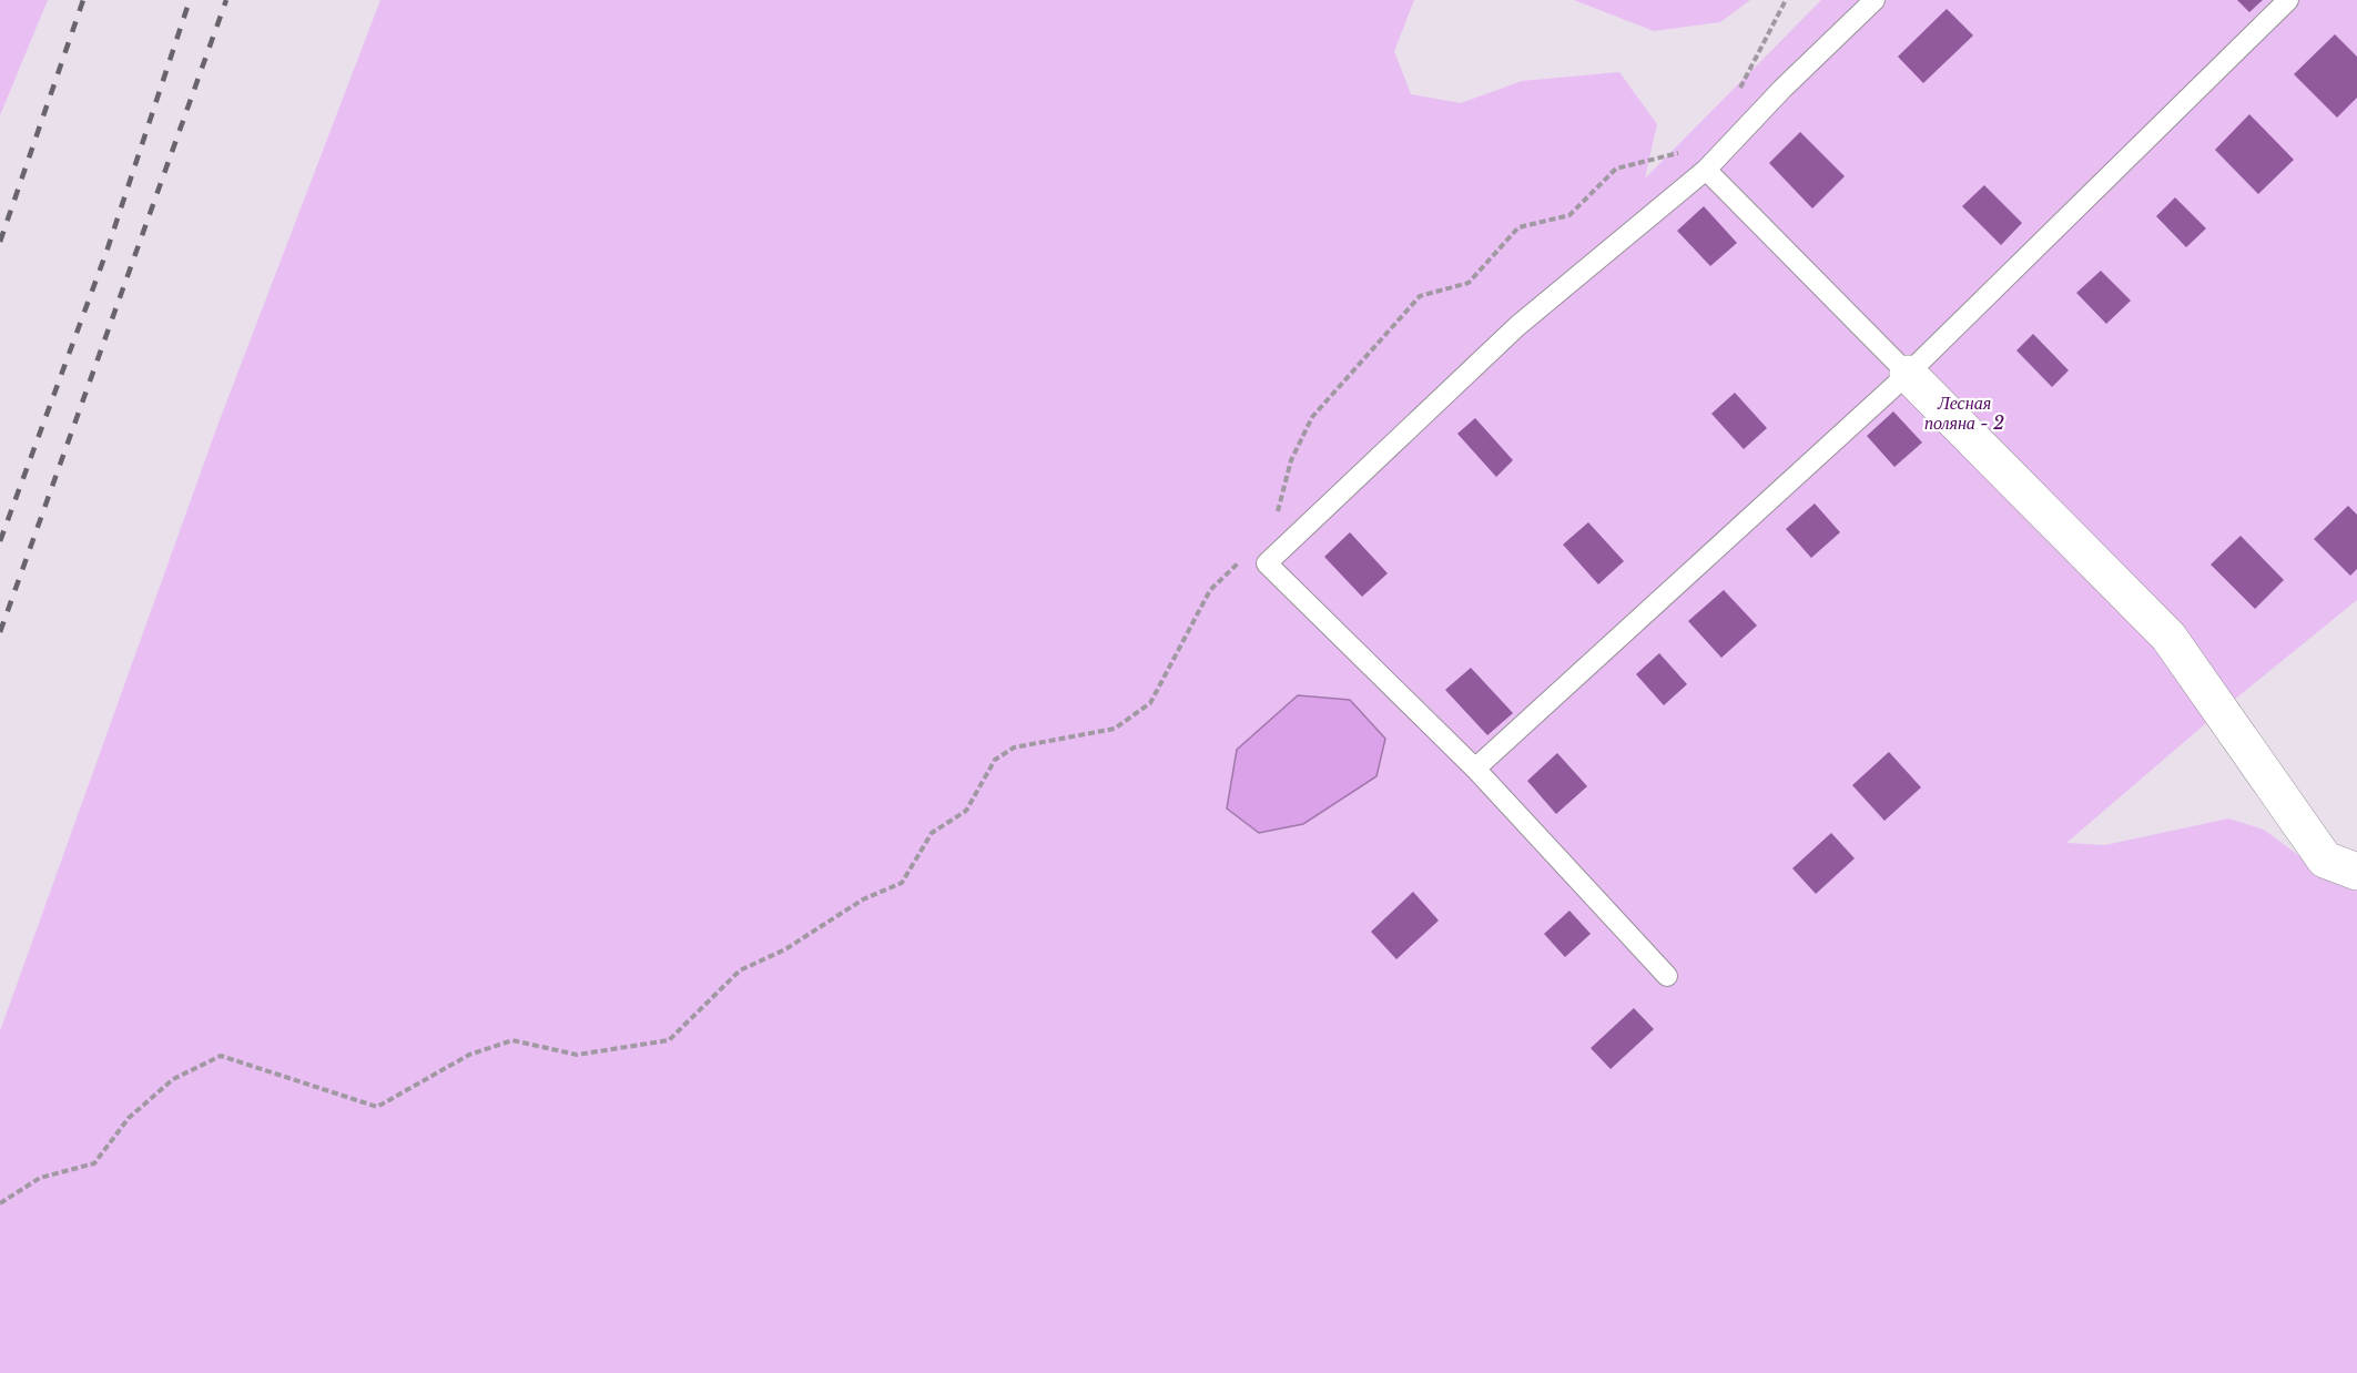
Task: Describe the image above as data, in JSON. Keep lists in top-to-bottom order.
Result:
{
  "parks": ["Лесная поляна - 2"]
}
